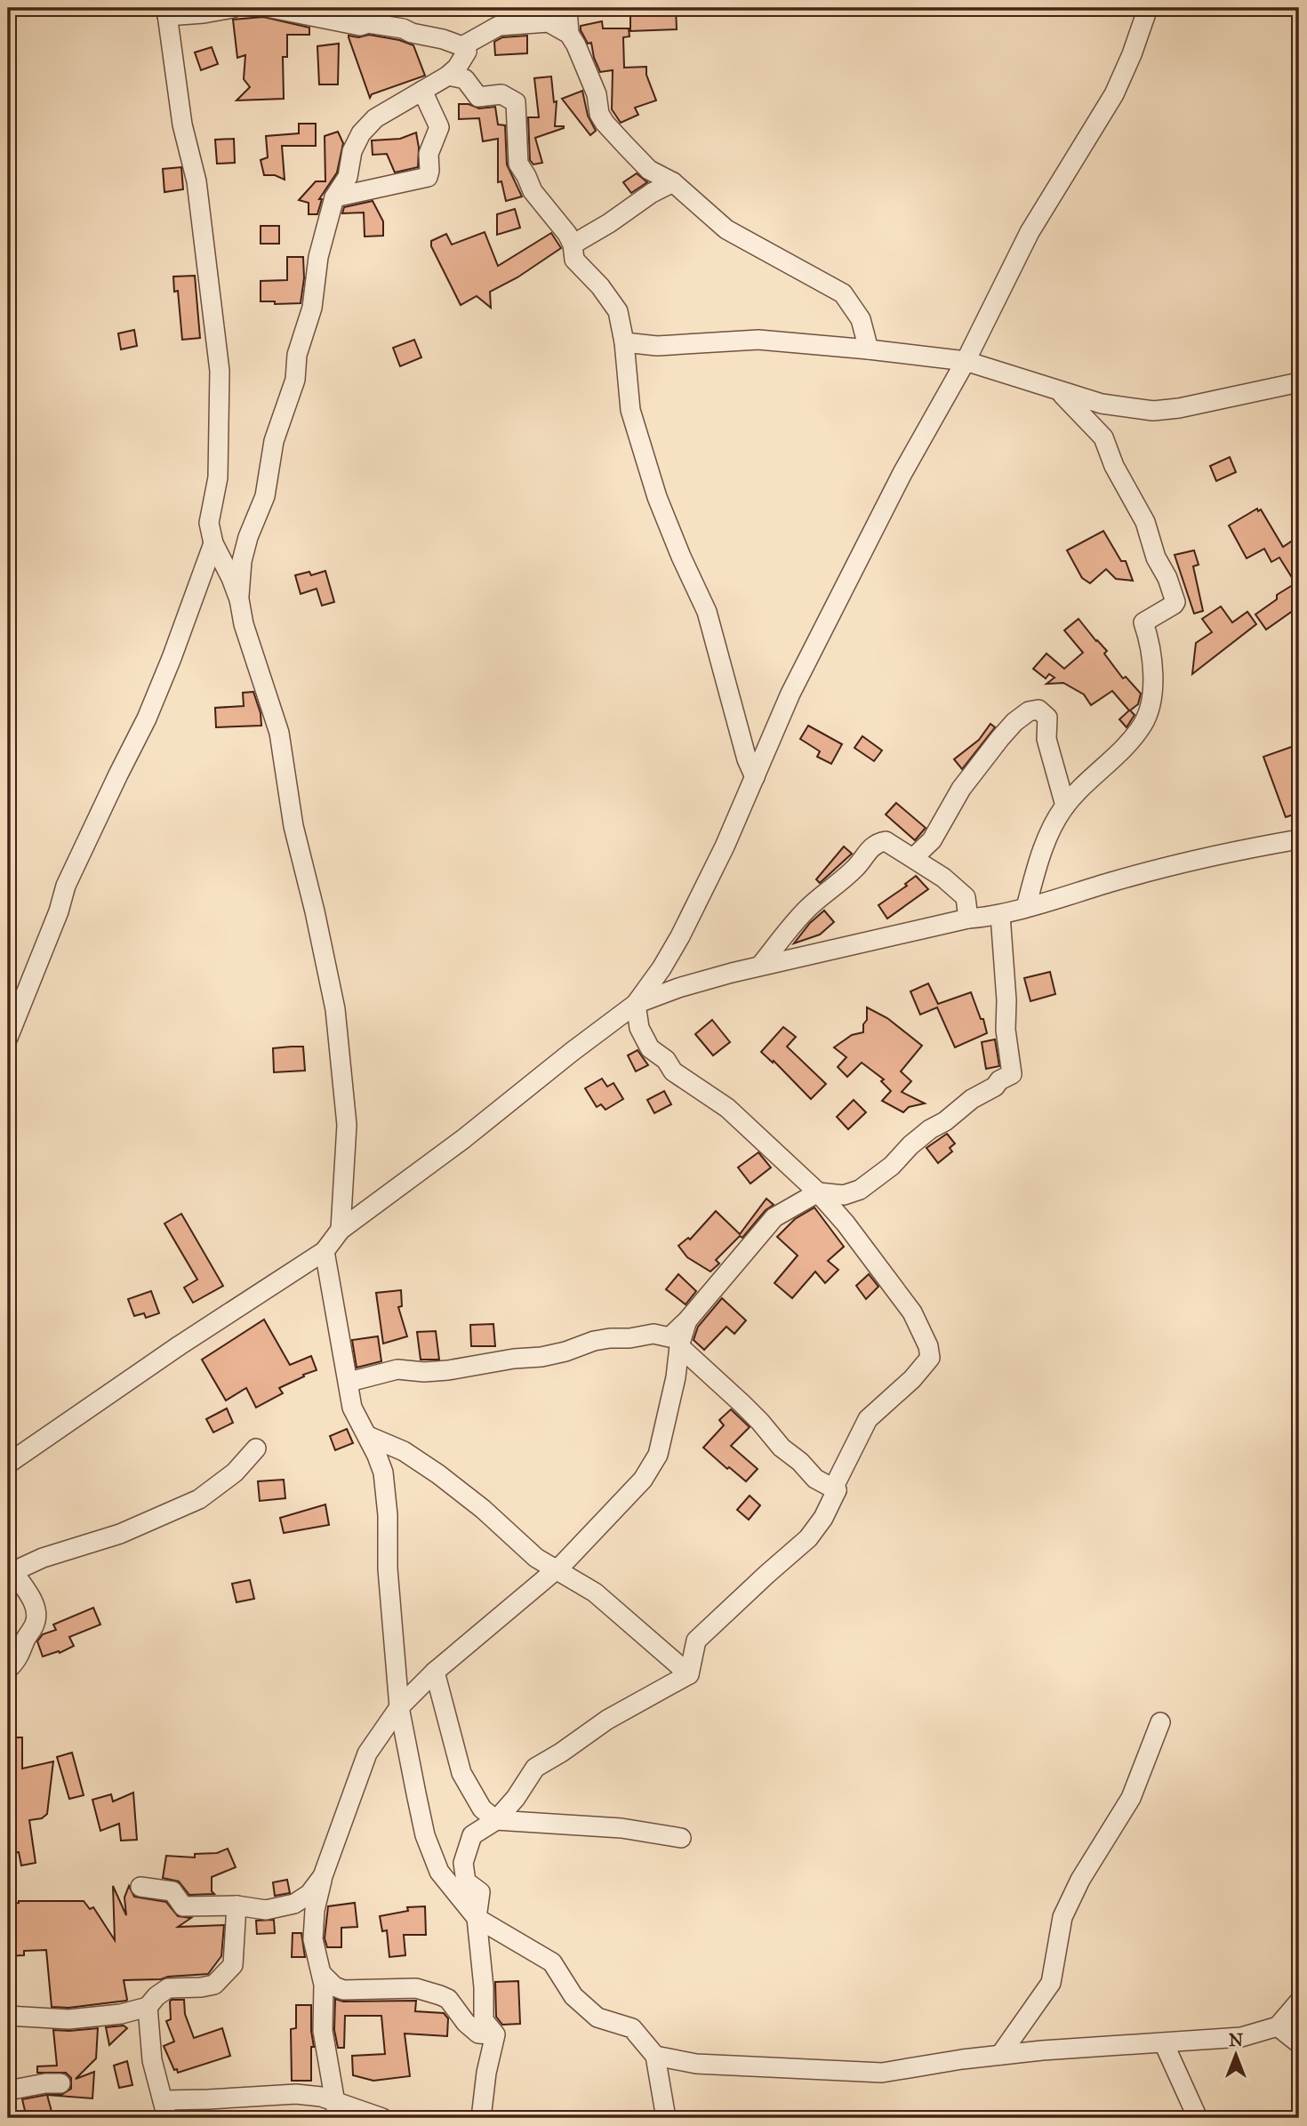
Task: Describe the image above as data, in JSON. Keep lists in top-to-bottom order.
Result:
{
  "north": "top"
}
